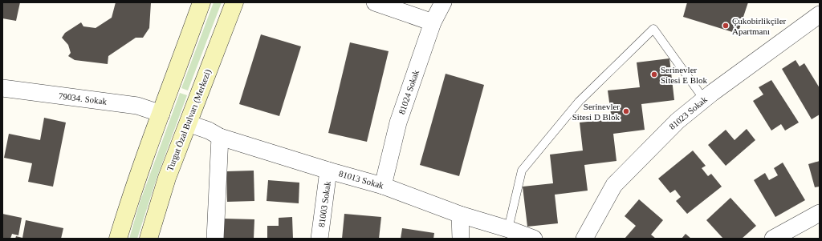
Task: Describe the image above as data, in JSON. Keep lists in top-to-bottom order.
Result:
{
  "streets": {
    "main road": ["Turgut Özal Bulvarı (Merkezi)"],
    "street": [
      "81024 Sokak",
      "79034. Sokak",
      "81023 Sokak",
      "81013 Sokak",
      "81003 Sokak"
    ]
  },
  "crossings": [
    ["81024 Sokak", "81013 Sokak"],
    ["Turgut Özal Bulvarı (Merkezi)", "81013 Sokak"],
    ["81013 Sokak", "81003 Sokak"]
  ],
  "places": ["Çukobirlikçiler Apartmanı", "Serinevler Sitesi E Blok", "Serinevler Sitesi D Blok"]
}
